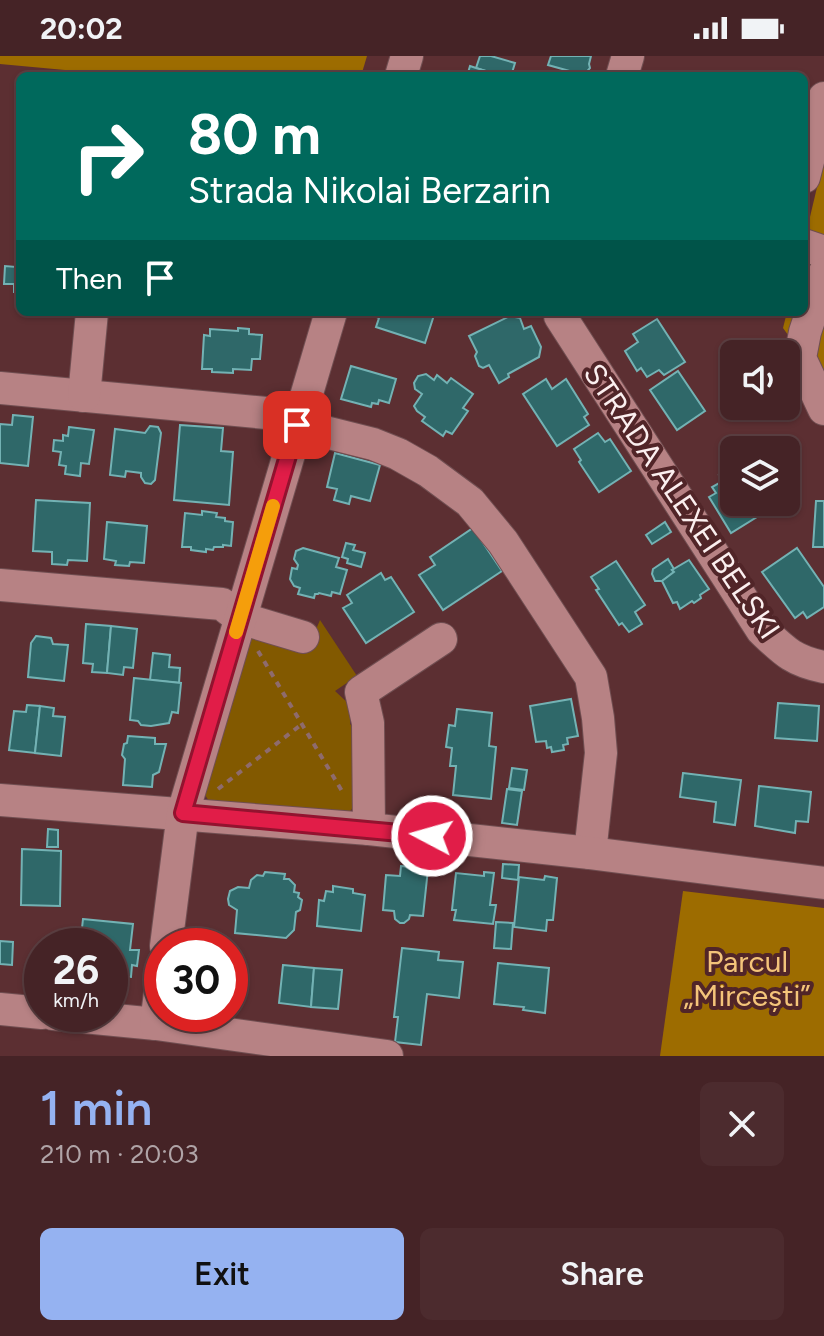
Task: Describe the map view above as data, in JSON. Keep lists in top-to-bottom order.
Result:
{
  "streets": {
    "street": ["STRADA ALEXEI BELSKI"]
  },
  "parks": ["Parcul „Mircești”"],
  "page": {
    "status": "20:02",
    "turn": ["80 m", "Strada Nikolai Berzarin"],
    "then": "Then",
    "speed": "26 km/h",
    "limit": "30",
    "heading": ["1 min", "210 m · 20:03"],
    "buttons": ["Exit", "Share"]
  }
}
